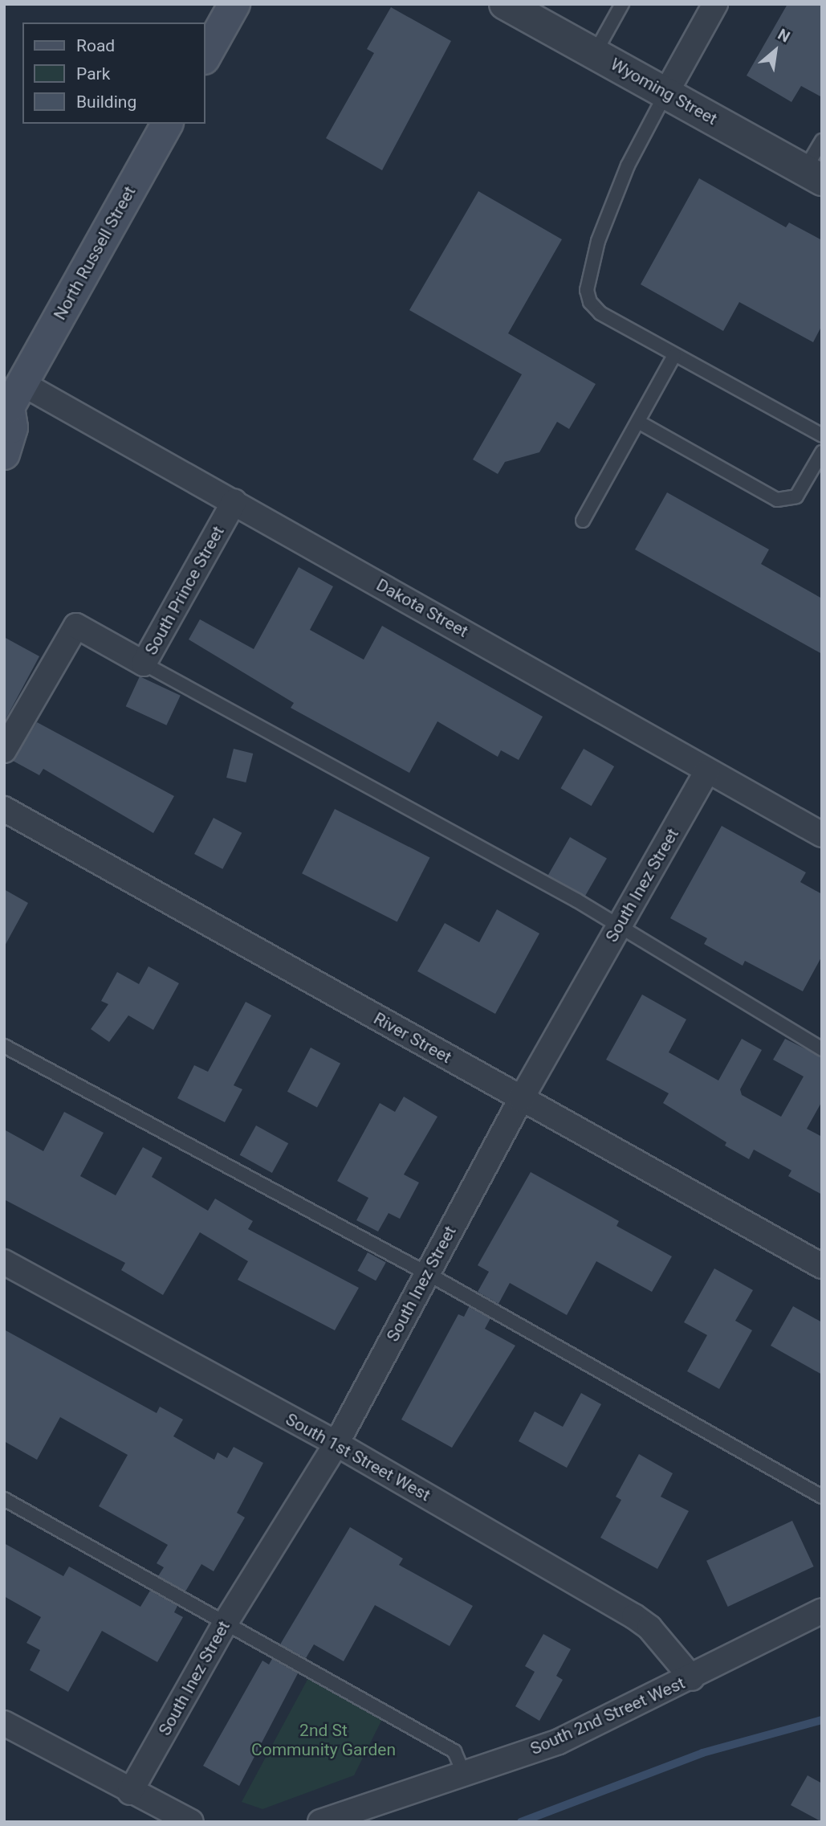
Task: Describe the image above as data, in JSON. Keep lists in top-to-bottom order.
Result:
{
  "streets": {
    "main road": ["North Russell Street"],
    "street": [
      "Wyoming Street",
      "South Prince Street",
      "Dakota Street",
      "South Inez Street",
      "River Street",
      "South 1st Street West",
      "South 2nd Street West"
    ]
  },
  "crossings": [
    ["North Russell Street", "Dakota Street"],
    ["South Prince Street", "Dakota Street"],
    ["Dakota Street", "South Inez Street"],
    ["South Inez Street", "River Street"],
    ["South Inez Street", "South 1st Street West"],
    ["South 1st Street West", "South 2nd Street West"]
  ],
  "parks": ["2nd St Community Garden"],
  "legend": ["Road", "Park", "Building"],
  "north": "top right"
}
